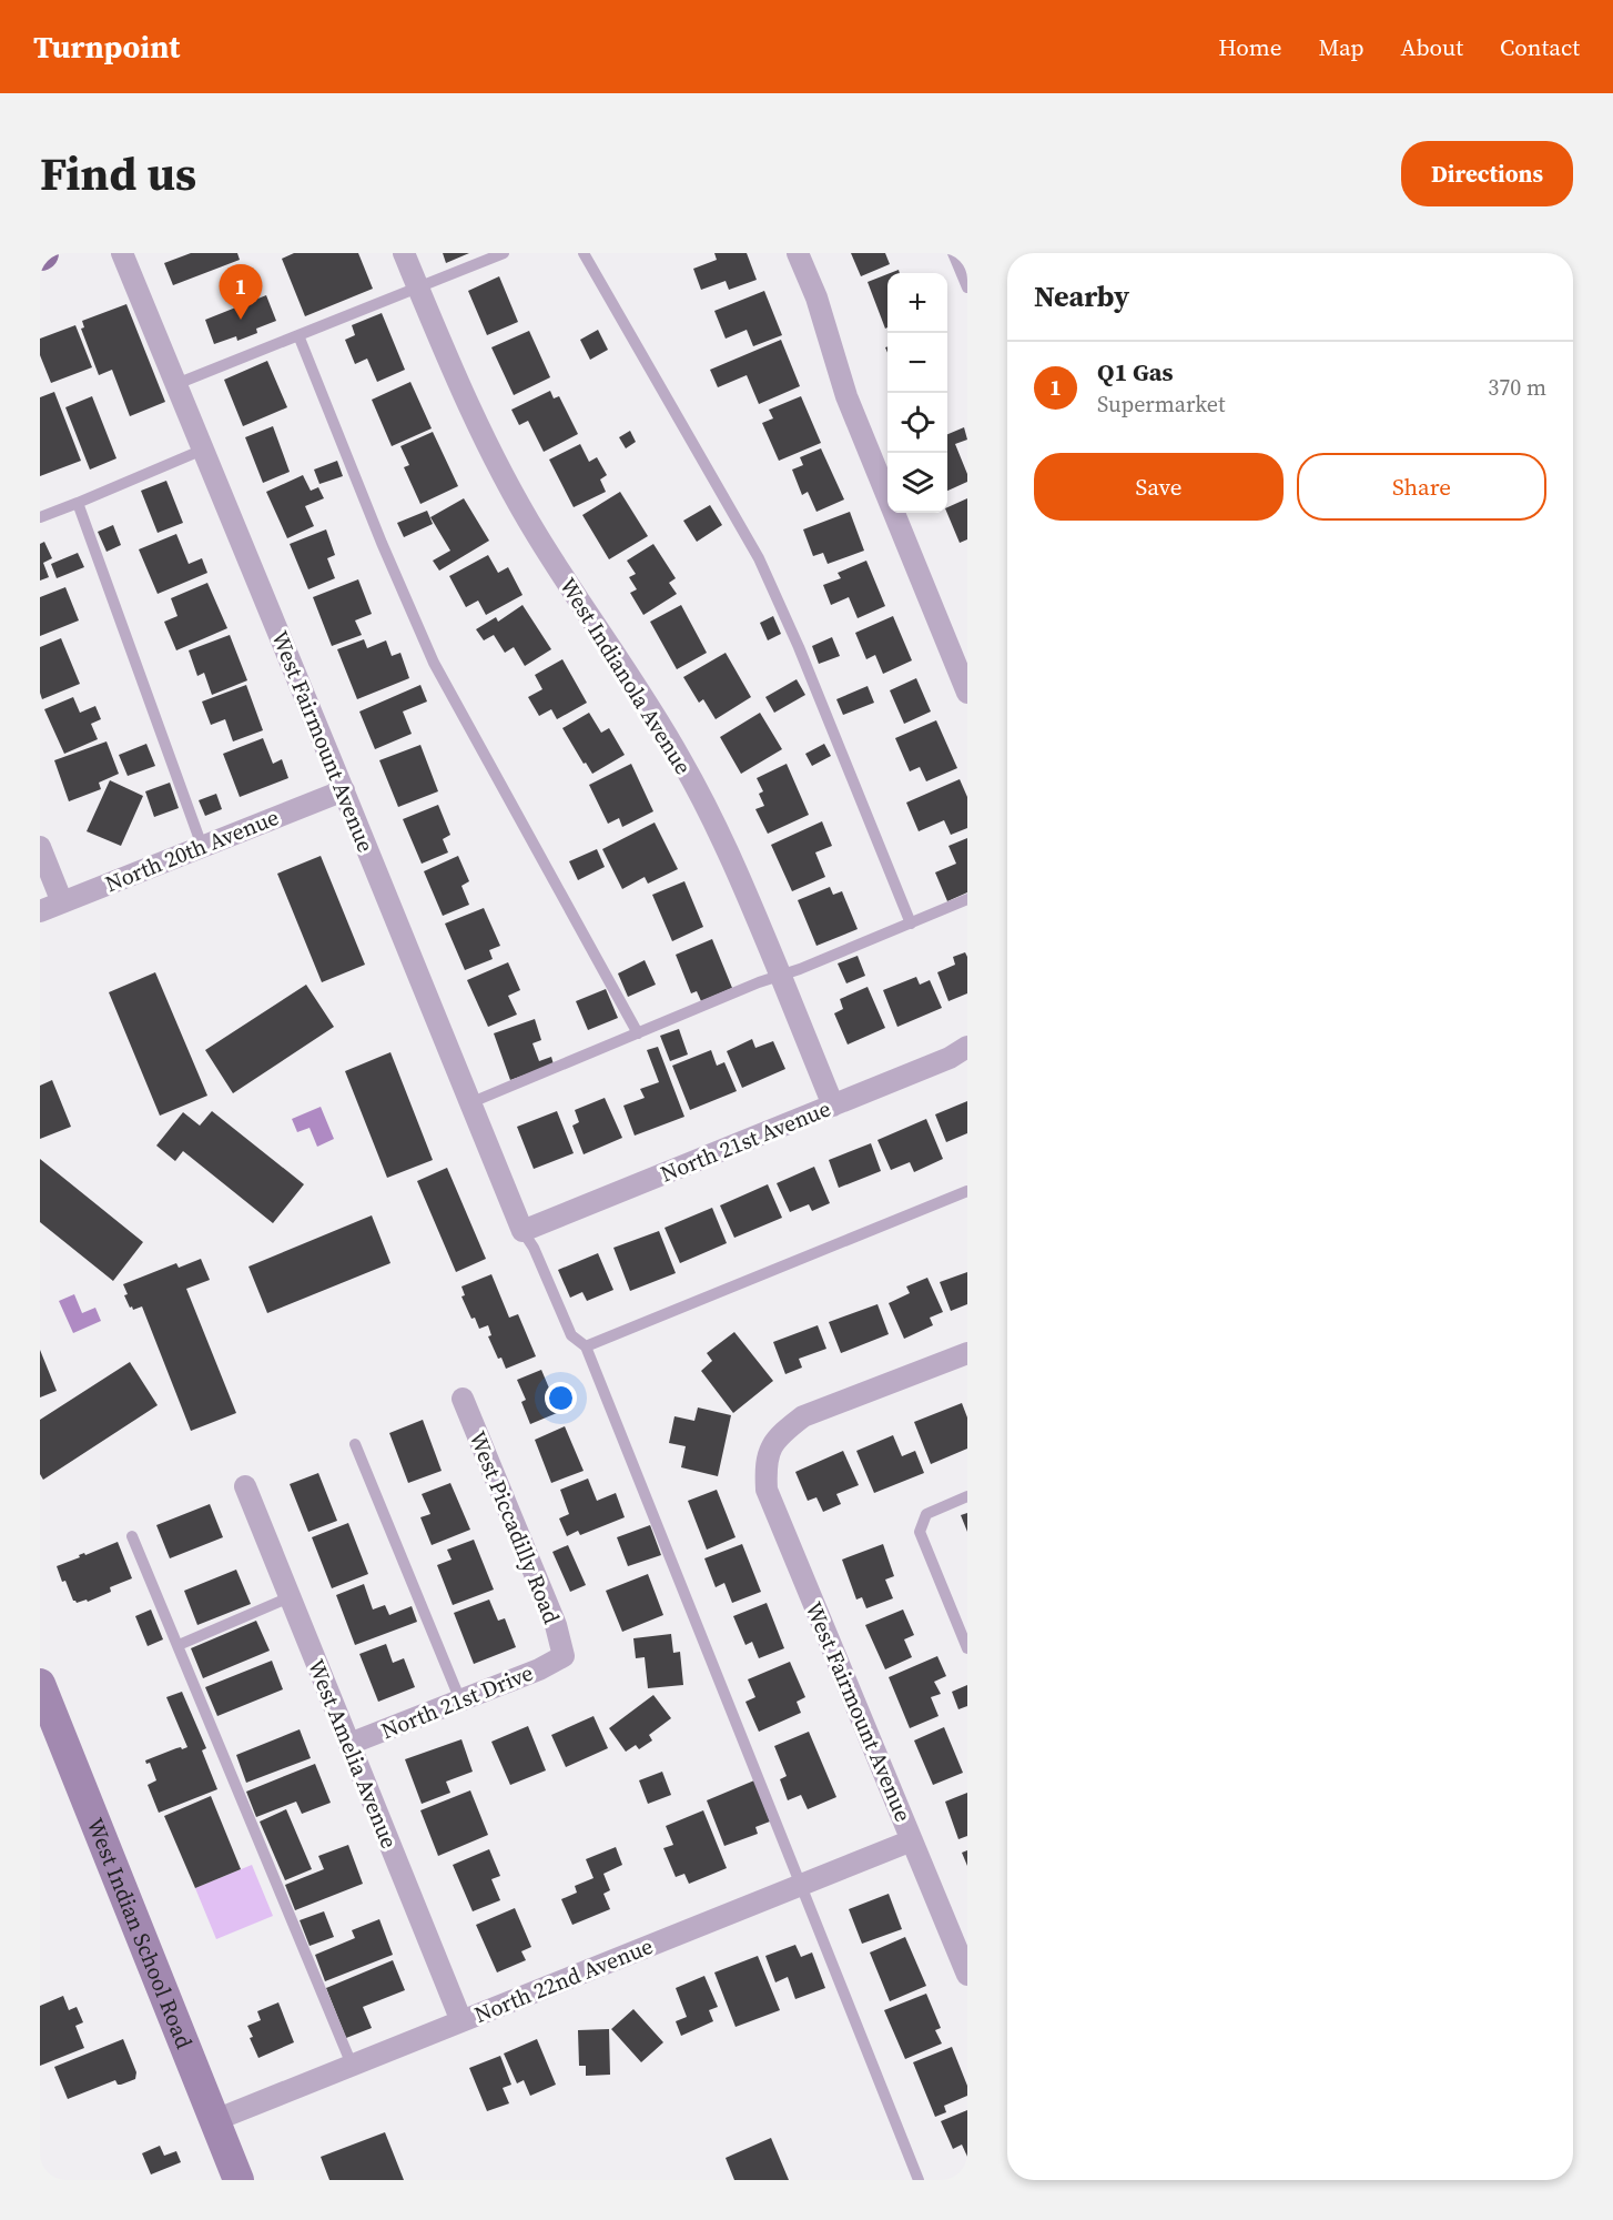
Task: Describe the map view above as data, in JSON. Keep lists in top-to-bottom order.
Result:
{
  "streets": {
    "main road": ["West Indian School Road"],
    "street": [
      "West Indianola Avenue",
      "West Fairmount Avenue",
      "North 20th Avenue",
      "North 21st Avenue",
      "West Piccadilly Road",
      "North 21st Drive",
      "West Amelia Avenue",
      "North 22nd Avenue"
    ]
  },
  "crossings": [
    ["West Indianola Avenue", "North 21st Avenue"],
    ["West Fairmount Avenue", "North 20th Avenue"],
    ["West Fairmount Avenue", "North 21st Avenue"],
    ["West Fairmount Avenue", "North 22nd Avenue"],
    ["West Piccadilly Road", "North 21st Drive"],
    ["North 21st Drive", "West Amelia Avenue"],
    ["West Amelia Avenue", "North 22nd Avenue"],
    ["West Indian School Road", "North 22nd Avenue"]
  ],
  "page": {
    "header": "Turnpoint",
    "nav": [
      "Home",
      "Map",
      "About",
      "Contact"
    ],
    "title": "Find us",
    "buttons": [
      "Directions",
      ["Save", "Share"]
    ],
    "heading": "Nearby",
    "pins": "1",
    "map_buttons": ["+", "−"],
    "list": [
      {
        "mark": "1",
        "name": "Q1 Gas",
        "note": "Supermarket",
        "value": "370 m"
      }
    ]
  }
}
